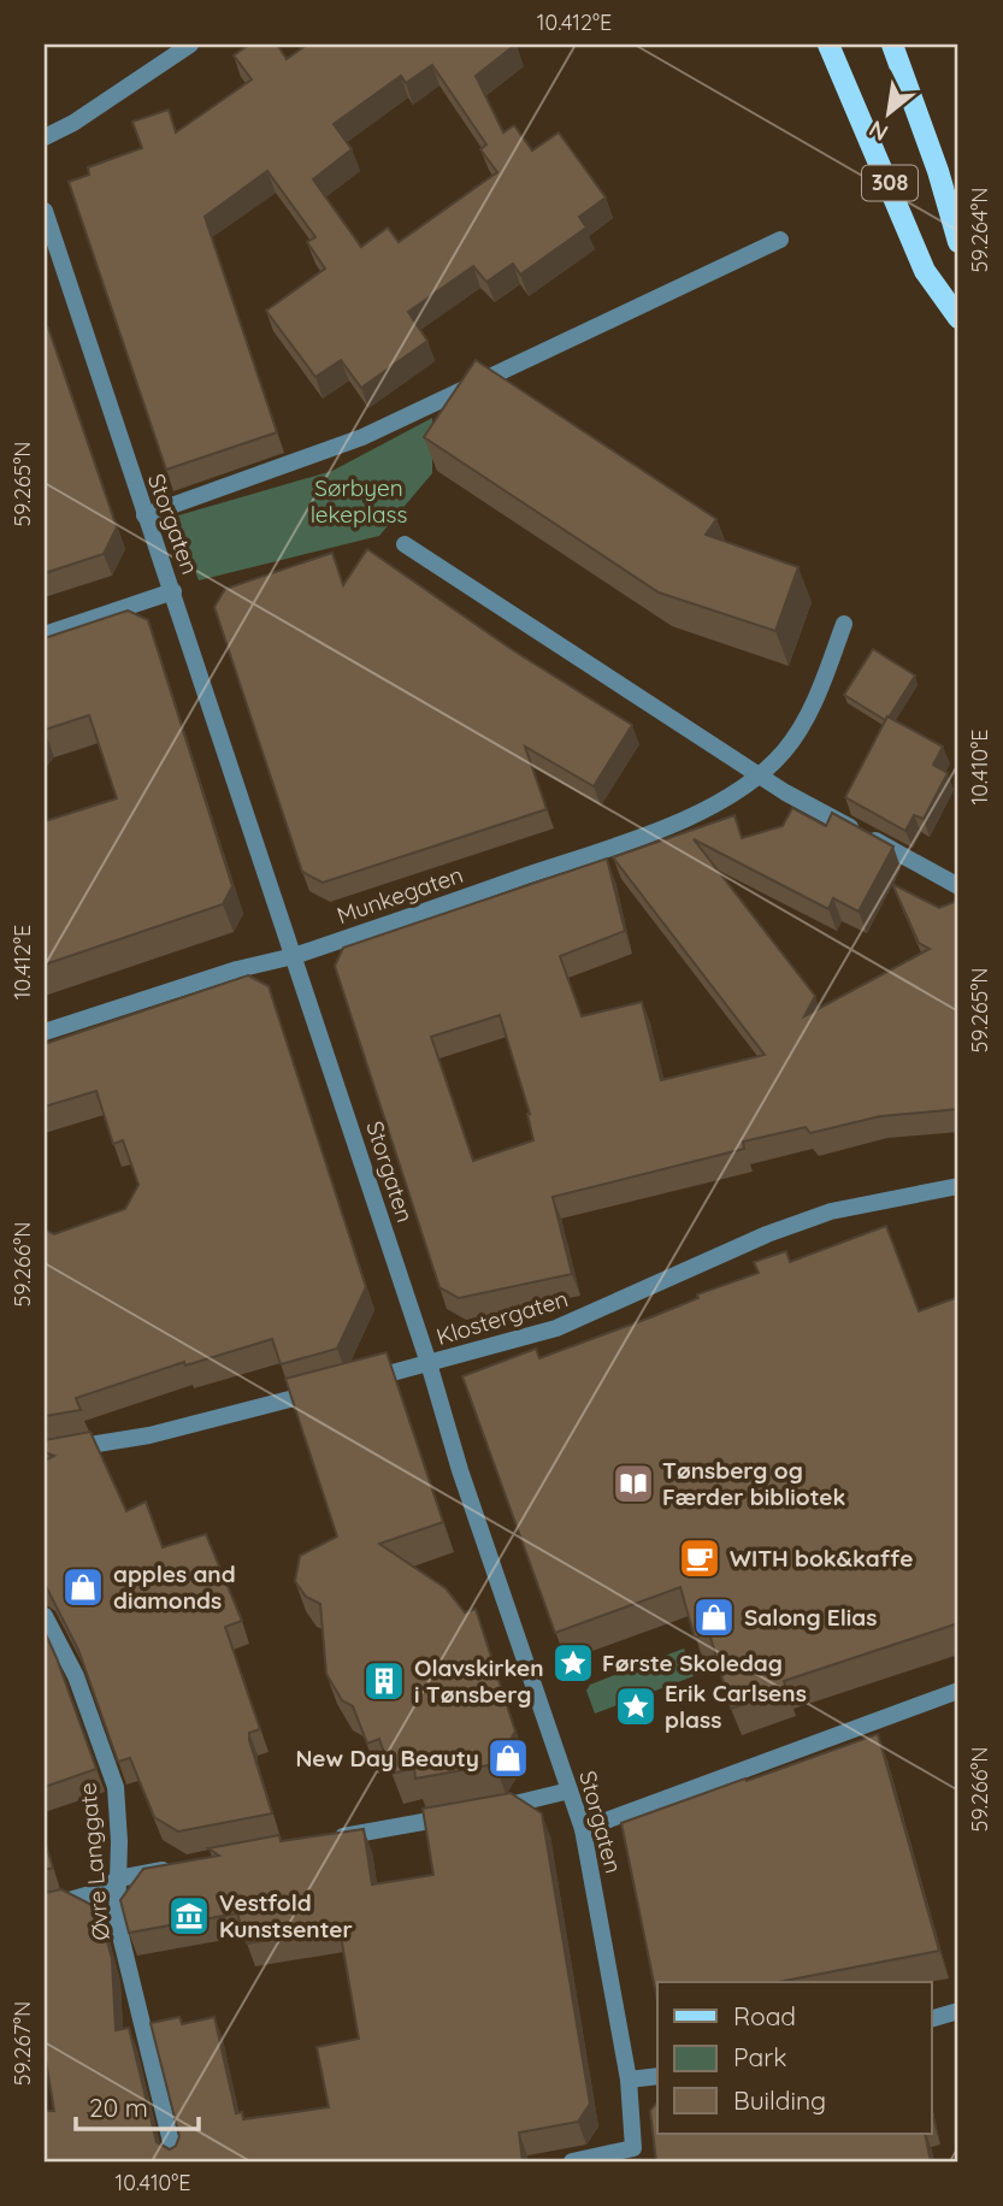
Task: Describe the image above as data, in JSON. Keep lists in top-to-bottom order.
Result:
{
  "streets": {
    "main road": ["308"],
    "street": [
      "Storgaten",
      "Munkegaten",
      "Klostergaten",
      "Øvre Langgate"
    ]
  },
  "crossings": [
    ["Storgaten", "Munkegaten"],
    ["Storgaten", "Klostergaten"]
  ],
  "parks": ["Sørbyen lekeplass"],
  "places": {
    "library": ["Tønsberg og Færder bibliotek"],
    "cafe": ["WITH bok&kaffe"],
    "shop": ["apples and diamonds", "Salong Elias", "New Day Beauty"],
    "place": ["Første Skoledag", "Erik Carlsens plass"],
    "building": ["Olavskirken i Tønsberg"],
    "museum": ["Vestfold Kunstsenter"]
  },
  "legend": ["Road", "Park", "Building"],
  "scale_bar": "20 m",
  "north": "bottom left",
  "coordinates": [
    "10.412°E",
    "59.264°N",
    "59.265°N",
    "10.410°E",
    "59.266°N",
    "59.267°N"
  ]
}
